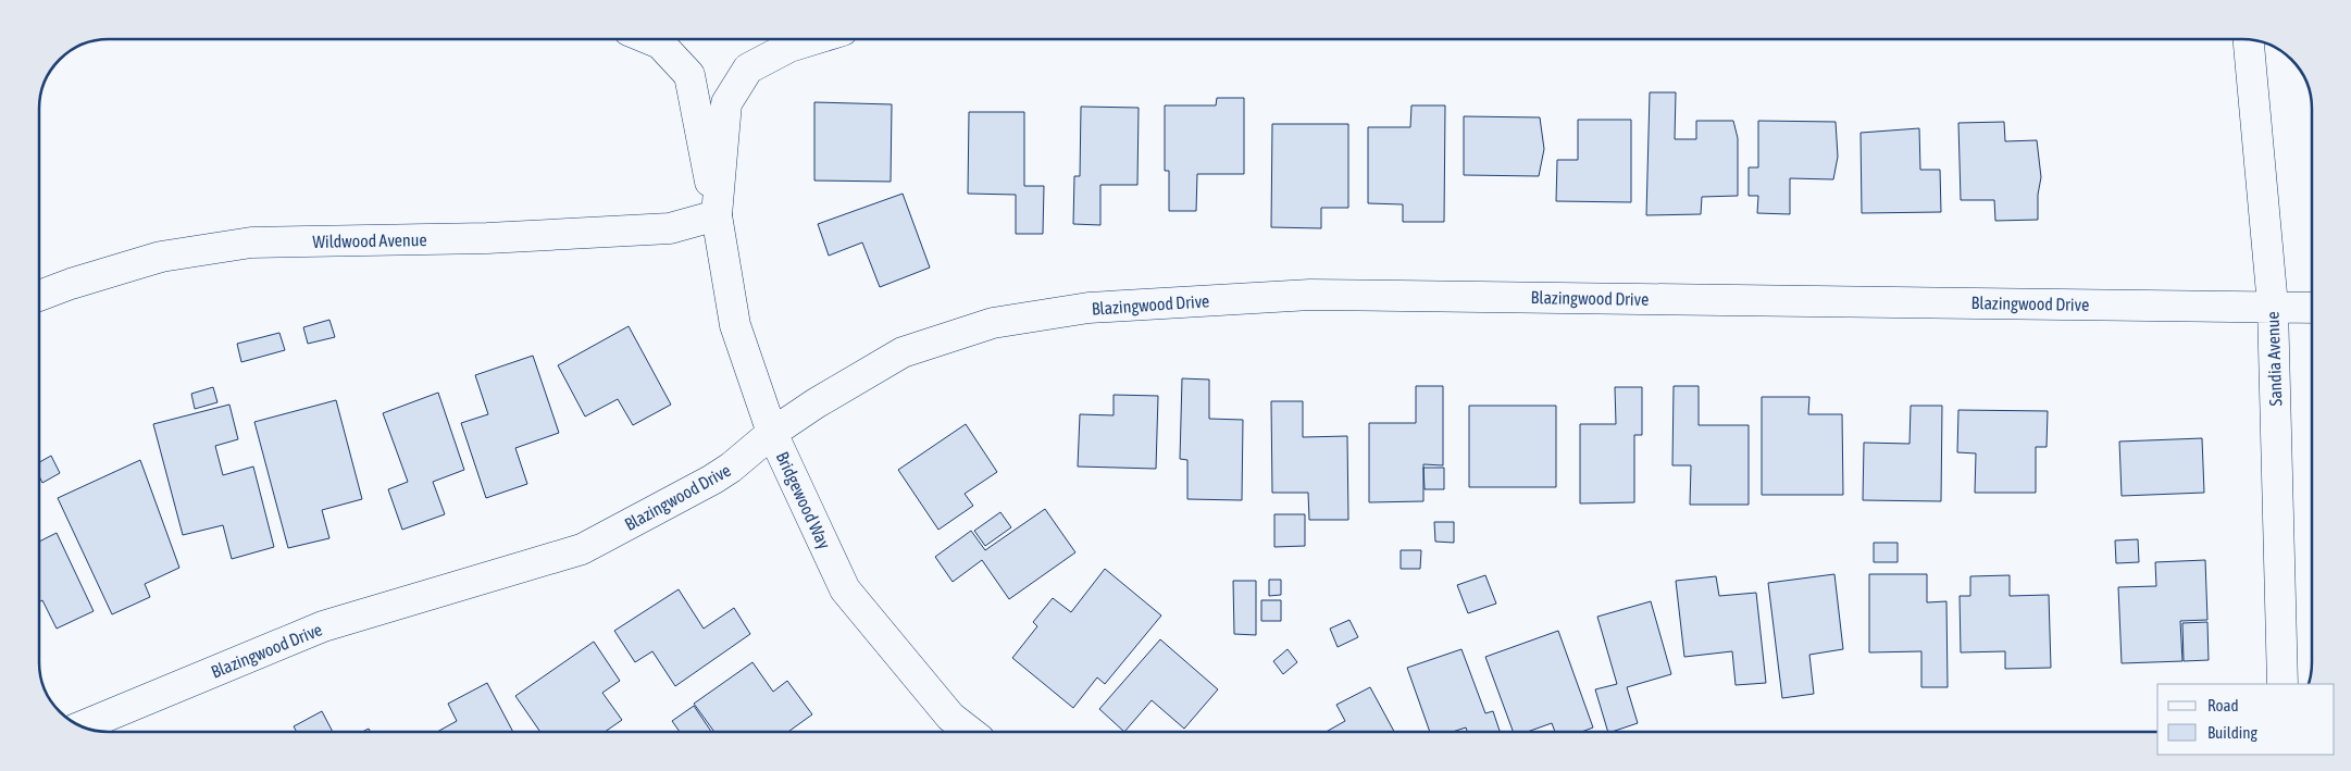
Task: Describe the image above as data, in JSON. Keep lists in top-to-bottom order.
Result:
{
  "streets": {
    "main road": [
      "Wildwood Avenue",
      "Blazingwood Drive",
      "Sandia Avenue",
      "Bridgewood Way"
    ]
  },
  "crossings": [
    ["Wildwood Avenue", "Bridgewood Way"],
    ["Blazingwood Drive", "Sandia Avenue"],
    ["Blazingwood Drive", "Bridgewood Way"]
  ],
  "legend": ["Road", "Building"]
}
